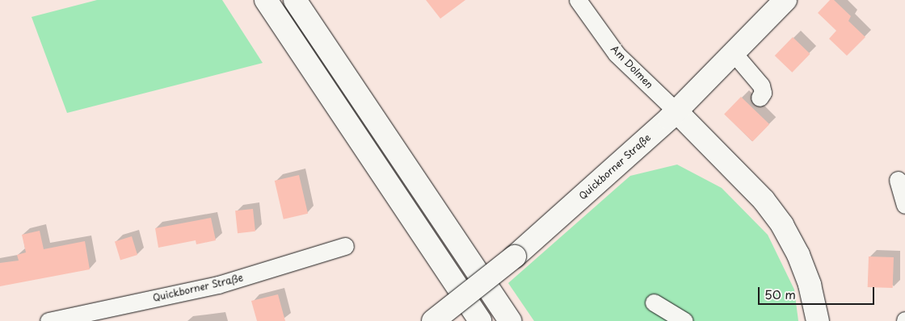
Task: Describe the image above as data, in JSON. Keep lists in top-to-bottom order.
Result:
{
  "streets": {
    "main road": ["Quickborner Straße"],
    "street": ["Am Dolmen"]
  },
  "crossings": [
    ["Am Dolmen", "Quickborner Straße"]
  ],
  "scale_bar": "50 m"
}
